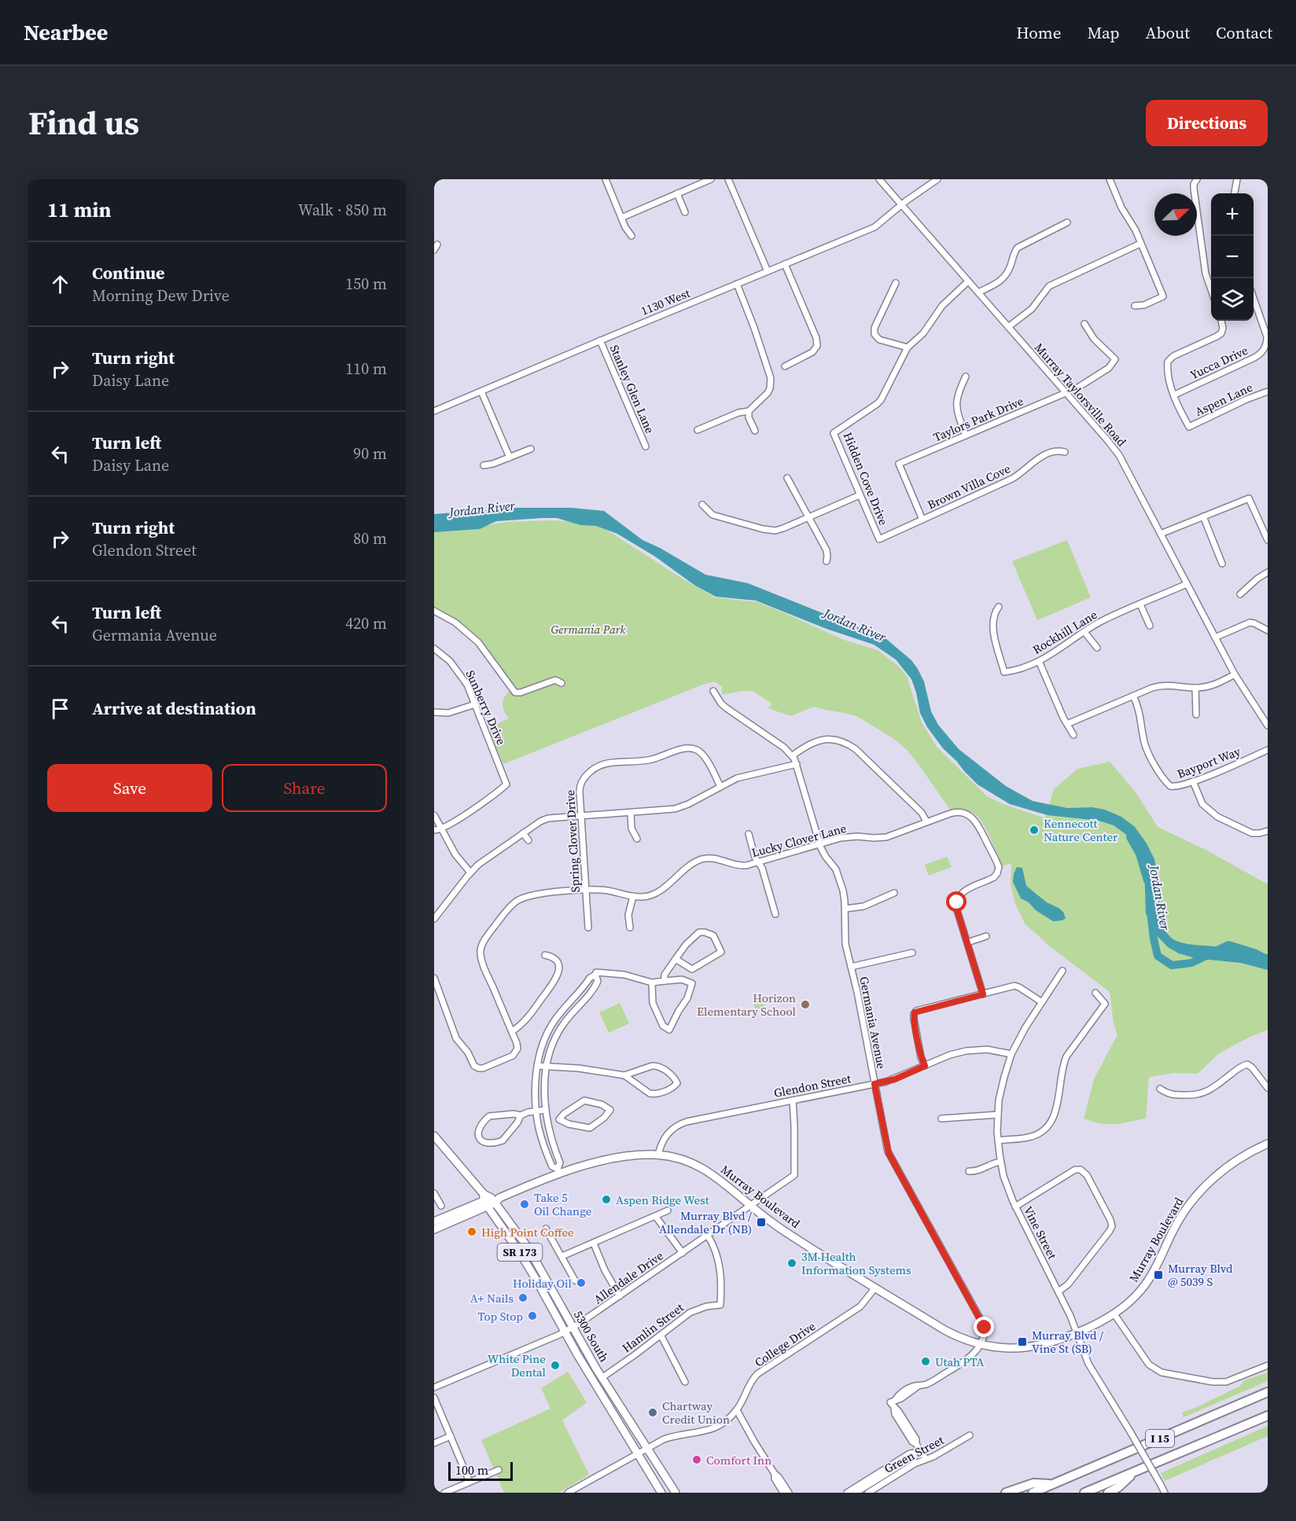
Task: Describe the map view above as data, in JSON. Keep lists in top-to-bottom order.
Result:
{
  "streets": {
    "highway": ["I 15"],
    "main road": ["Murray Boulevard", "SR 173", "5300 South"],
    "street": [
      "1130 West",
      "Yucca Drive",
      "Stanley Glen Lane",
      "Murray Taylorsville Road",
      "Aspen Lane",
      "Taylors Park Drive",
      "Hidden Cove Drive",
      "Brown Villa Cove",
      "Rockhill Lane",
      "Sunberry Drive",
      "Bayport Way",
      "Lucky Clover Lane",
      "Spring Clover Drive",
      "Germania Avenue",
      "Glendon Street",
      "Vine Street",
      "Allendale Drive",
      "Hamlin Street",
      "College Drive",
      "Green Street"
    ]
  },
  "crossings": [
    ["1130 West", "Stanley Glen Lane"],
    ["1130 West", "Murray Taylorsville Road"],
    ["Yucca Drive", "Aspen Lane"],
    ["Murray Taylorsville Road", "Taylors Park Drive"],
    ["Murray Taylorsville Road", "Hidden Cove Drive"],
    ["Murray Taylorsville Road", "Rockhill Lane"],
    ["Taylors Park Drive", "Brown Villa Cove"],
    ["Hidden Cove Drive", "Brown Villa Cove"],
    ["Lucky Clover Lane", "Spring Clover Drive"],
    ["Lucky Clover Lane", "Germania Avenue"],
    ["Germania Avenue", "Glendon Street"],
    ["Germania Avenue", "Murray Boulevard"],
    ["Glendon Street", "Murray Boulevard"],
    ["Glendon Street", "Vine Street"],
    ["Glendon Street", "Allendale Drive"],
    ["Murray Boulevard", "Vine Street"],
    ["Murray Boulevard", "Allendale Drive"],
    ["Murray Boulevard", "5300 South"],
    ["Murray Boulevard", "College Drive"],
    ["Allendale Drive", "Hamlin Street"],
    ["Allendale Drive", "5300 South"],
    ["Hamlin Street", "5300 South"],
    ["5300 South", "College Drive"]
  ],
  "water": ["Jordan River"],
  "parks": ["Germania Park"],
  "places": {
    "other": [
      "Kennecott Nature Center",
      "Horizon Elementary School",
      "Aspen Ridge West",
      "Take 5 Oil Change",
      "High Point Coffee",
      "3M Health Information Systems",
      "Holiday Oil",
      "A+ Nails",
      "Top Stop",
      "Utah PTA",
      "White Pine Dental",
      "Chartway Credit Union",
      "Comfort Inn"
    ],
    "transit": ["Murray Blvd / Allendale Dr (NB)", "Murray Blvd @ 5039 S", "Murray Blvd / Vine St (SB)"]
  },
  "scale_bar": "100 m",
  "north": "top right",
  "page": {
    "header": "Nearbee",
    "nav": [
      "Home",
      "Map",
      "About",
      "Contact"
    ],
    "title": "Find us",
    "buttons": [
      "Directions",
      ["Save", "Share"]
    ],
    "heading": ["11 min", "Walk · 850 m"],
    "map_buttons": ["+", "−"],
    "list": [
      ["Continue", "Morning Dew Drive", "150 m"],
      ["Turn right", "Daisy Lane", "110 m"],
      ["Turn left", "Daisy Lane", "90 m"],
      ["Turn right", "Glendon Street", "80 m"],
      ["Turn left", "Germania Avenue", "420 m"],
      "Arrive at destination"
    ],
    "scale": "100 m"
  }
}
